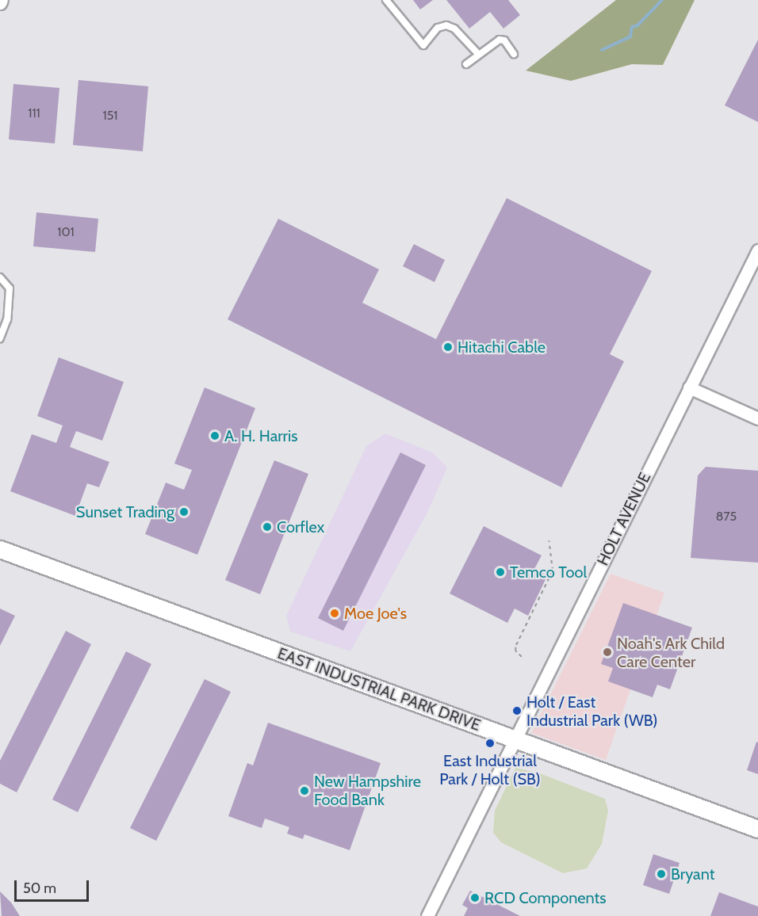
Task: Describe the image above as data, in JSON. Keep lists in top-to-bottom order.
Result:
{
  "streets": {
    "street": ["HOLT AVENUE", "EAST INDUSTRIAL PARK DRIVE"]
  },
  "crossings": [
    ["HOLT AVENUE", "EAST INDUSTRIAL PARK DRIVE"]
  ],
  "places": [
    "Hitachi Cable",
    "A. H. Harris",
    "Sunset Trading",
    "Corflex",
    "Temco Tool",
    "Moe Joe's",
    "Noah's Ark Child Care Center",
    "Holt / East Industrial Park (WB)",
    "East Industrial Park / Holt (SB)",
    "New Hampshire Food Bank",
    "Bryant",
    "RCD Components"
  ],
  "house_numbers": [
    "111",
    "151",
    "101",
    "875"
  ],
  "scale_bar": "50 m"
}
